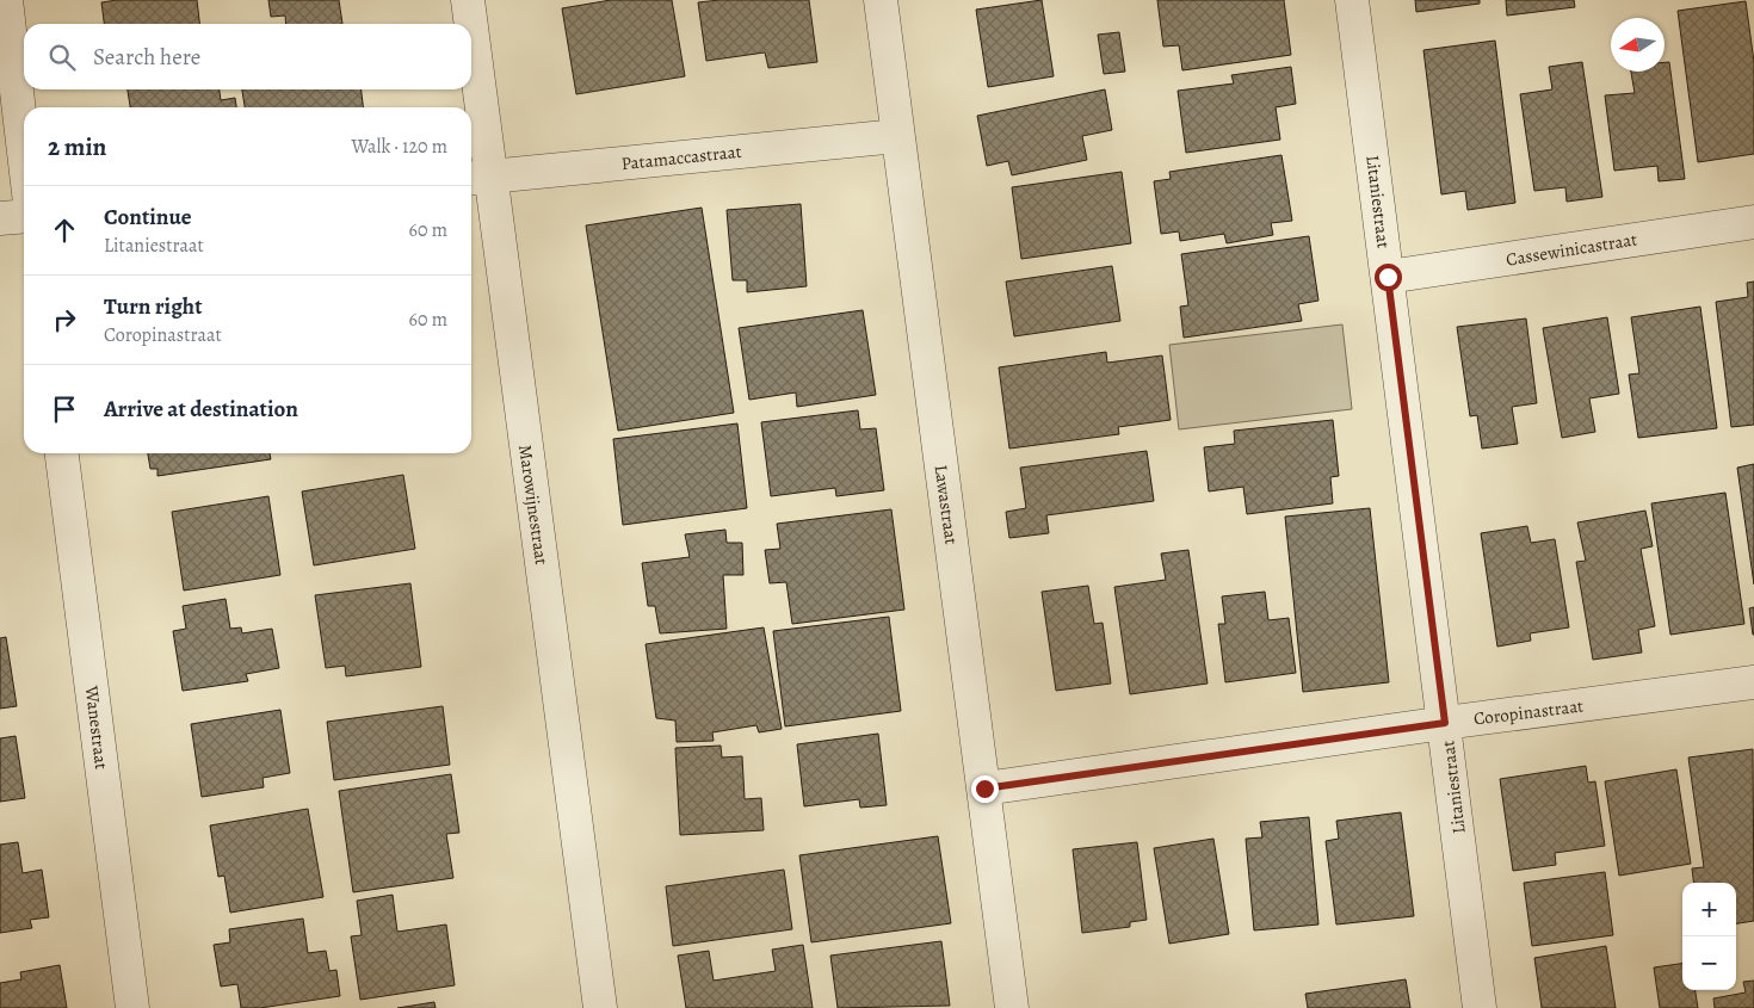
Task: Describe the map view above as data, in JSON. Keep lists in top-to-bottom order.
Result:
{
  "streets": {
    "street": [
      "Patamaccastraat",
      "Litaniestraat",
      "Cassewinicastraat",
      "Marowijnestraat",
      "Lawastraat",
      "Coropinastraat",
      "Wanestraat"
    ]
  },
  "crossings": [
    ["Patamaccastraat", "Marowijnestraat"],
    ["Patamaccastraat", "Lawastraat"],
    ["Litaniestraat", "Cassewinicastraat"],
    ["Litaniestraat", "Coropinastraat"],
    ["Lawastraat", "Coropinastraat"]
  ],
  "north": "left",
  "page": {
    "search": "Search here",
    "heading": ["2 min", "Walk · 120 m"],
    "list": [
      ["Continue", "Litaniestraat", "60 m"],
      ["Turn right", "Coropinastraat", "60 m"],
      "Arrive at destination"
    ],
    "map_buttons": ["+", "−"]
  }
}
